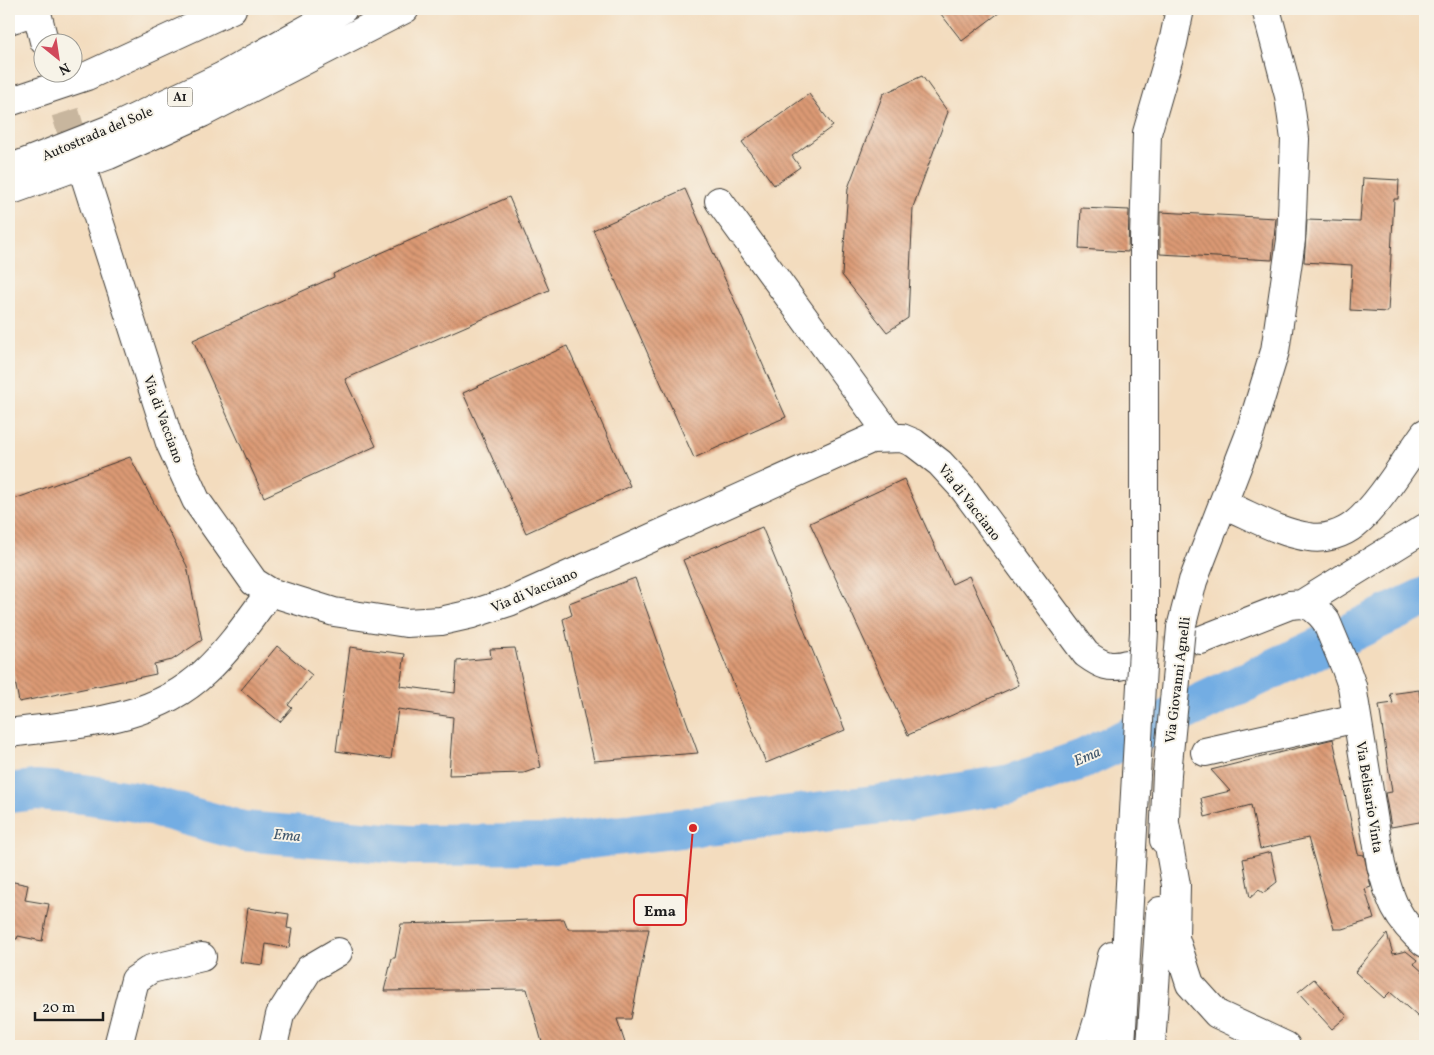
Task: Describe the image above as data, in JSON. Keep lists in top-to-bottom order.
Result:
{
  "streets": {
    "main road": [
      "A1",
      "Autostrada del Sole",
      "Via di Vacciano",
      "Via Giovanni Agnelli",
      "Via Belisario Vinta"
    ]
  },
  "water": ["Ema"],
  "places": ["Ema"],
  "scale_bar": "20 m",
  "north": "bottom right"
}
